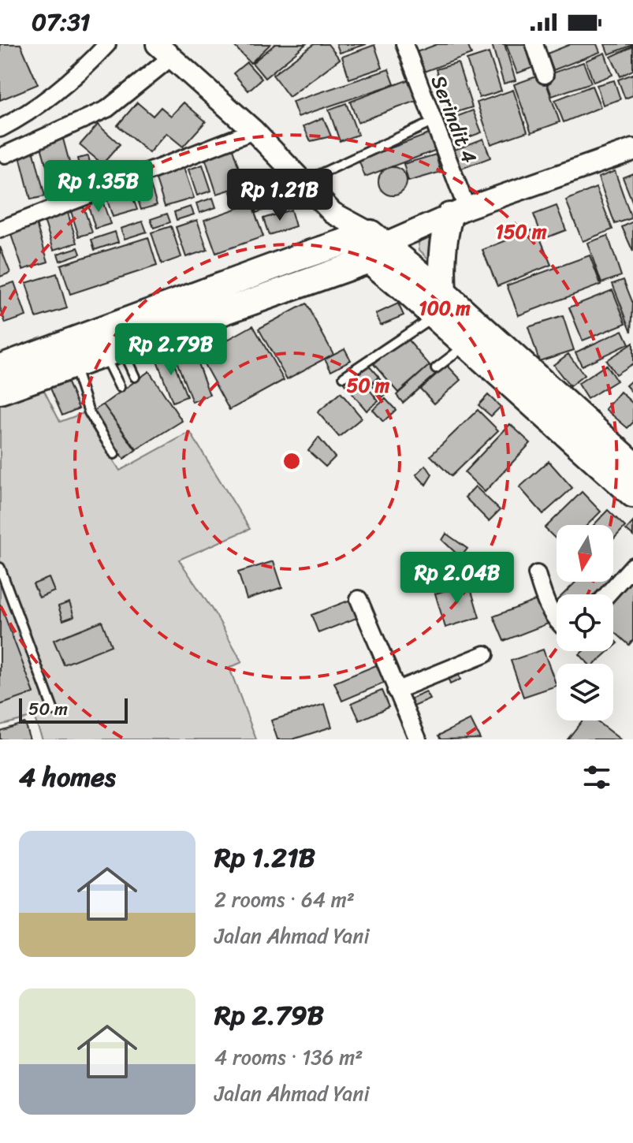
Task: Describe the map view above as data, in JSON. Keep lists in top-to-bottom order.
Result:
{
  "streets": {
    "street": ["Serindit 4"]
  },
  "scale_bar": "50 m",
  "north": "bottom",
  "page": {
    "status": "07:31",
    "price": [
      "Rp 1.35B",
      "Rp 1.21B",
      "Rp 2.79B",
      "Rp 2.04B"
    ],
    "scale": "50 m",
    "heading": "4 homes",
    "list": [
      {
        "name": "Rp 1.21B",
        "note": "2 rooms · 64 m² · Jalan Ahmad Yani"
      },
      {
        "name": "Rp 2.79B",
        "note": "4 rooms · 136 m² · Jalan Ahmad Yani"
      }
    ]
  },
  "rings": ["150 m", "100 m", "50 m"]
}
